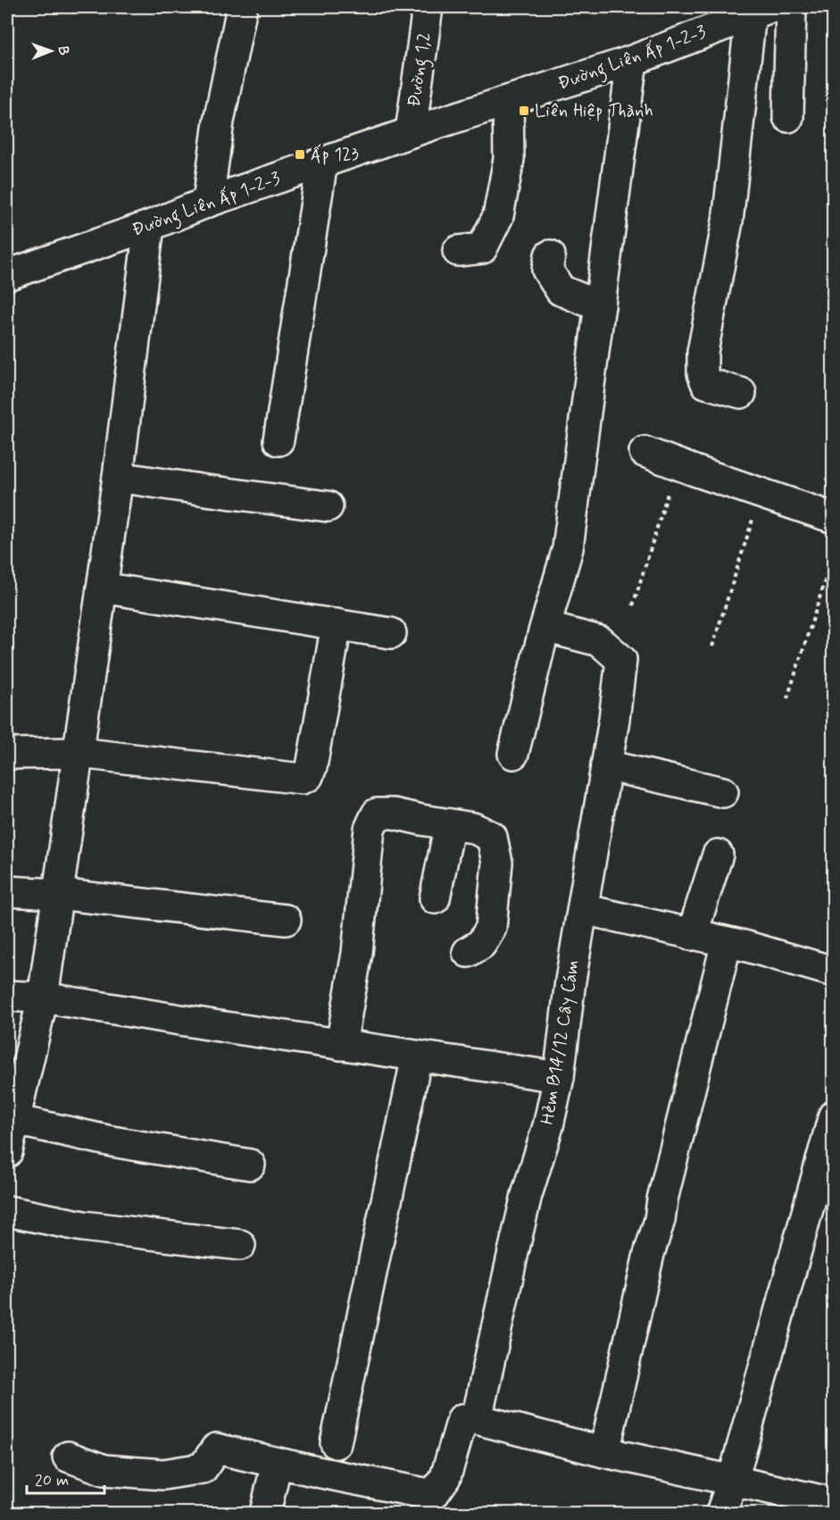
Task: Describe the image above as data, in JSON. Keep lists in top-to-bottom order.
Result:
{
  "streets": {
    "street": ["Đường Liên Ấp 1-2-3", "Đường 1,2", "Hẻm B14/12 Cây Cám"]
  },
  "crossings": [
    ["Đường Liên Ấp 1-2-3", "Đường 1,2"]
  ],
  "places": {
    "transit": ["Liên Hiệp Thành", "Ấp 123"]
  },
  "scale_bar": "20 m",
  "north": "right"
}
